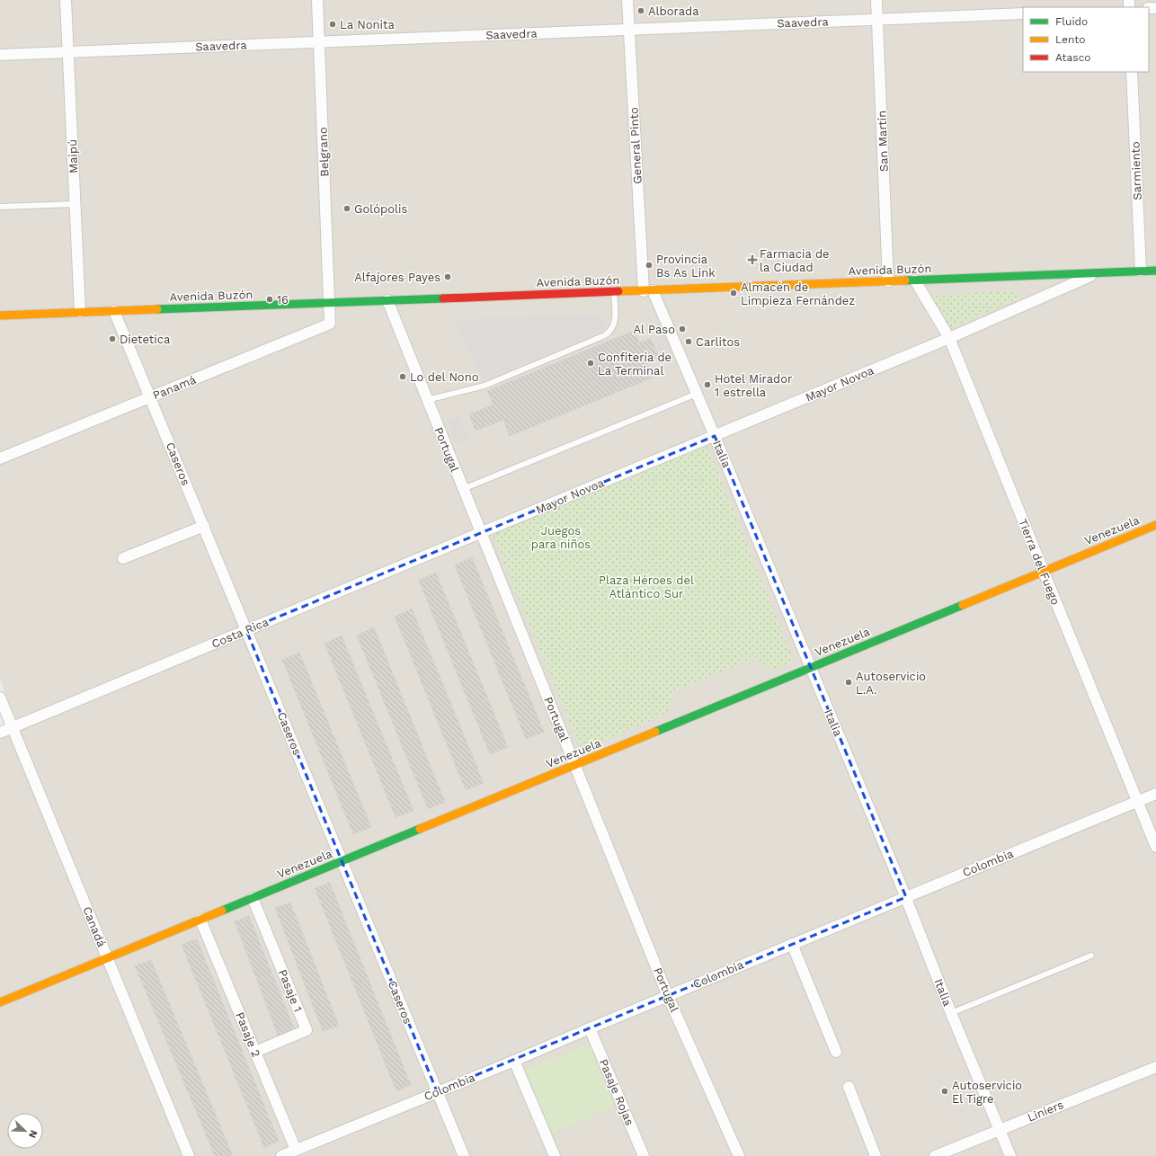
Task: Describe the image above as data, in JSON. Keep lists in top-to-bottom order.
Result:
{
  "streets": {
    "street": [
      "Saavedra",
      "San Martín",
      "General Pinto",
      "Belgrano",
      "Maipú",
      "Sarmiento",
      "Avenida Buzón",
      "Mayor Novoa",
      "Panamá",
      "Portugal",
      "Italia",
      "Caseros",
      "Venezuela",
      "Tierra del Fuego",
      "Costa Rica",
      "Colombia",
      "Canadá",
      "Pasaje 1",
      "Pasaje 2",
      "Pasaje Rojas",
      "Liniers"
    ]
  },
  "crossings": [
    ["Saavedra", "San Martín"],
    ["Saavedra", "General Pinto"],
    ["Saavedra", "Belgrano"],
    ["Saavedra", "Maipú"],
    ["San Martín", "Avenida Buzón"],
    ["General Pinto", "Avenida Buzón"],
    ["General Pinto", "Italia"],
    ["Belgrano", "Avenida Buzón"],
    ["Belgrano", "Panamá"],
    ["Maipú", "Avenida Buzón"],
    ["Sarmiento", "Avenida Buzón"],
    ["Avenida Buzón", "Mayor Novoa"],
    ["Avenida Buzón", "Panamá"],
    ["Avenida Buzón", "Portugal"],
    ["Avenida Buzón", "Italia"],
    ["Avenida Buzón", "Caseros"],
    ["Avenida Buzón", "Tierra del Fuego"],
    ["Mayor Novoa", "Portugal"],
    ["Mayor Novoa", "Italia"],
    ["Mayor Novoa", "Tierra del Fuego"],
    ["Mayor Novoa", "Costa Rica"],
    ["Panamá", "Caseros"],
    ["Portugal", "Venezuela"],
    ["Portugal", "Costa Rica"],
    ["Portugal", "Colombia"],
    ["Italia", "Venezuela"],
    ["Italia", "Colombia"],
    ["Italia", "Liniers"],
    ["Caseros", "Venezuela"],
    ["Caseros", "Costa Rica"],
    ["Caseros", "Colombia"],
    ["Venezuela", "Tierra del Fuego"],
    ["Venezuela", "Canadá"],
    ["Venezuela", "Pasaje 1"],
    ["Venezuela", "Pasaje 2"],
    ["Tierra del Fuego", "Colombia"],
    ["Costa Rica", "Canadá"],
    ["Colombia", "Pasaje 2"],
    ["Colombia", "Pasaje Rojas"],
    ["Pasaje 1", "Pasaje 2"]
  ],
  "parks": ["Juegos para niños", "Plaza Héroes del Atlántico Sur"],
  "places": {
    "other": [
      "Alborada",
      "La Nonita",
      "Golópolis",
      "Provincia Bs As Link",
      "Alfajores Payes",
      "Almacén de Limpieza Fernández",
      "16",
      "Al Paso",
      "Dietetica",
      "Carlitos",
      "Confitería de La Terminal",
      "Lo del Nono",
      "Hotel Mirador 1 estrella",
      "Autoservicio L.A.",
      "Autoservicio El Tigre"
    ],
    "health": ["Farmacia de la Ciudad"]
  },
  "legend": ["Fluido", "Lento", "Atasco"],
  "north": "bottom right"
}
